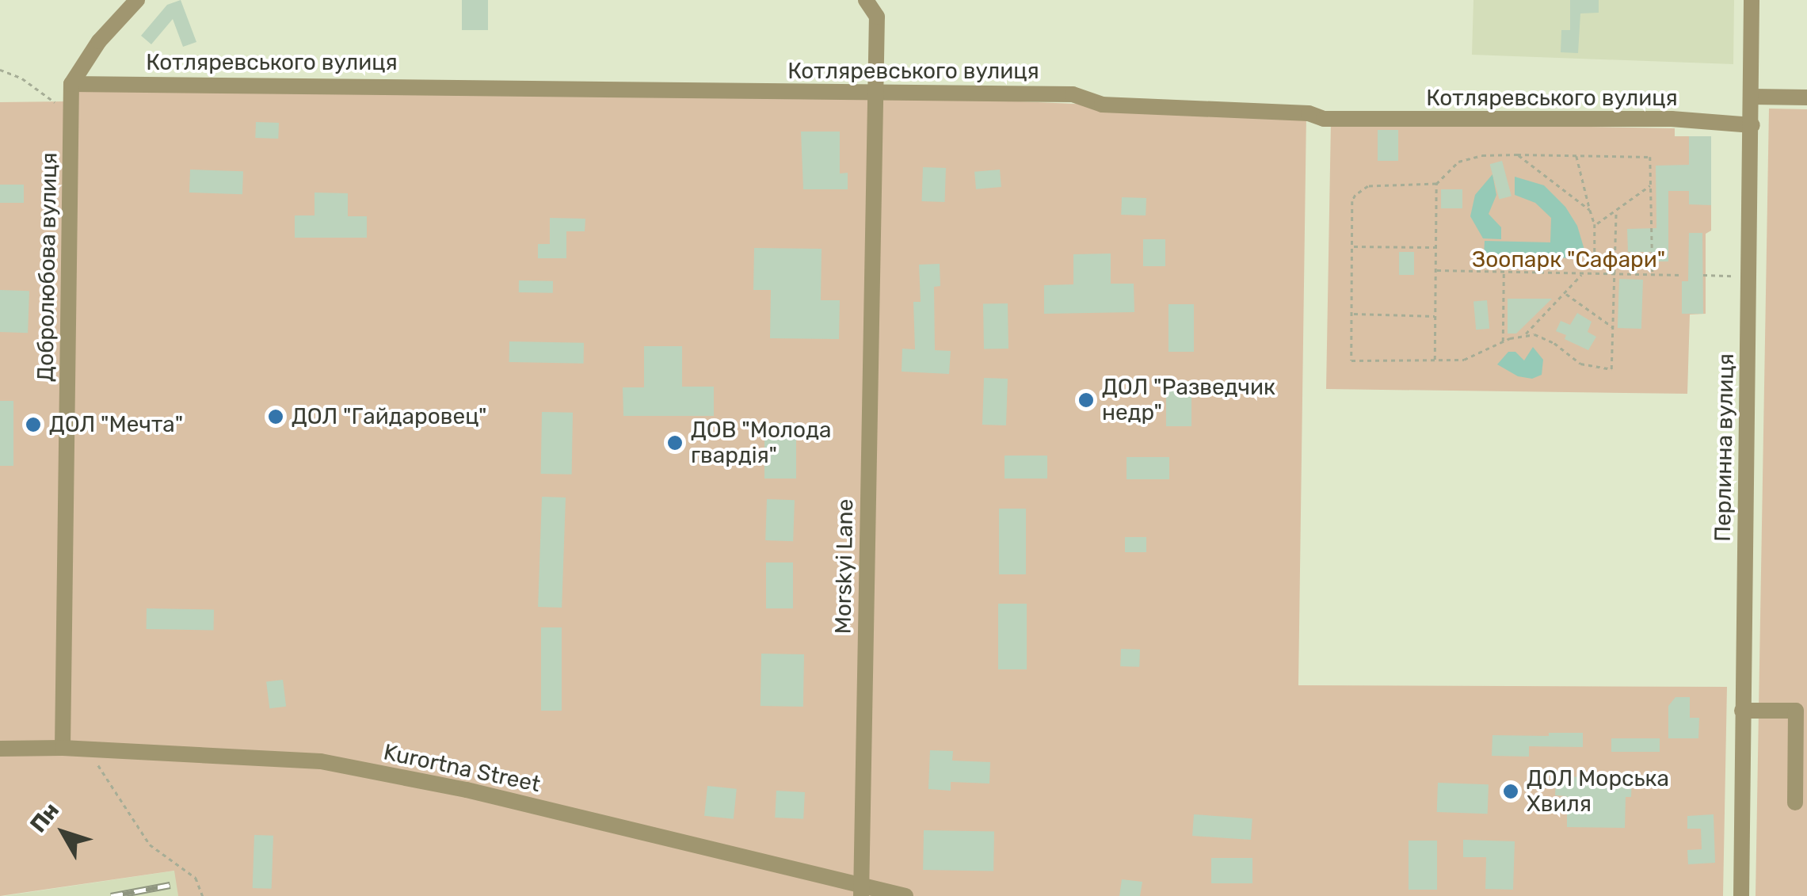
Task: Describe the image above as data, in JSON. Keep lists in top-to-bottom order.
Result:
{
  "streets": {
    "street": [
      "Котляревського вулиця",
      "Добролюбова вулиця",
      "Перлинна вулиця",
      "Morskyi Lane",
      "Kurortna Street"
    ]
  },
  "crossings": [
    ["Котляревського вулиця", "Добролюбова вулиця"],
    ["Котляревського вулиця", "Перлинна вулиця"],
    ["Котляревського вулиця", "Morskyi Lane"],
    ["Добролюбова вулиця", "Kurortna Street"],
    ["Morskyi Lane", "Kurortna Street"]
  ],
  "parks": ["Зоопарк \"Сафари\""],
  "places": [
    "ДОЛ \"Разведчик недр\"",
    "ДОЛ \"Гайдаровец\"",
    "ДОЛ \"Мечта\"",
    "ДОВ \"Молода гвардія\"",
    "ДОЛ Морська Хвиля"
  ],
  "north": "top left"
}
